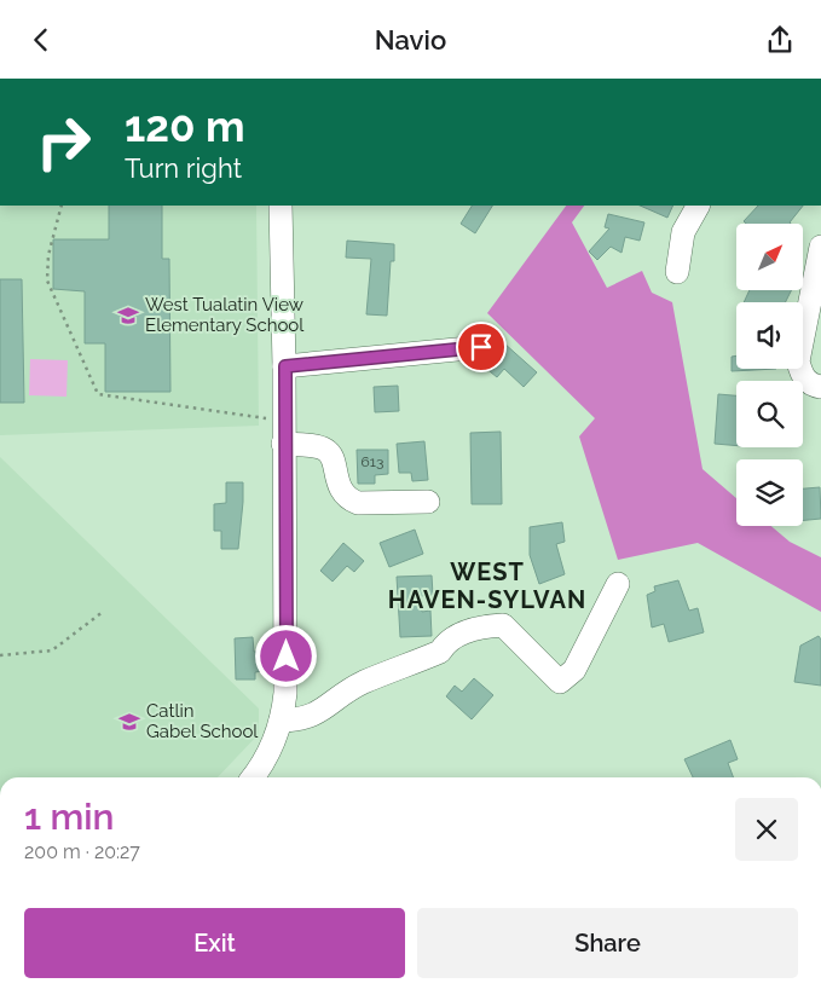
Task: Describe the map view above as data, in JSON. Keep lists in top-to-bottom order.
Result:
{
  "districts": ["WEST HAVEN-SYLVAN"],
  "places": {
    "school or university": ["West Tualatin View Elementary School", "Catlin Gabel School"]
  },
  "house_numbers": ["613"],
  "north": "top right",
  "page": {
    "header": "Navio",
    "turn": ["120 m", "Turn right"],
    "heading": ["1 min", "200 m · 20:27"],
    "buttons": ["Exit", "Share"]
  }
}
